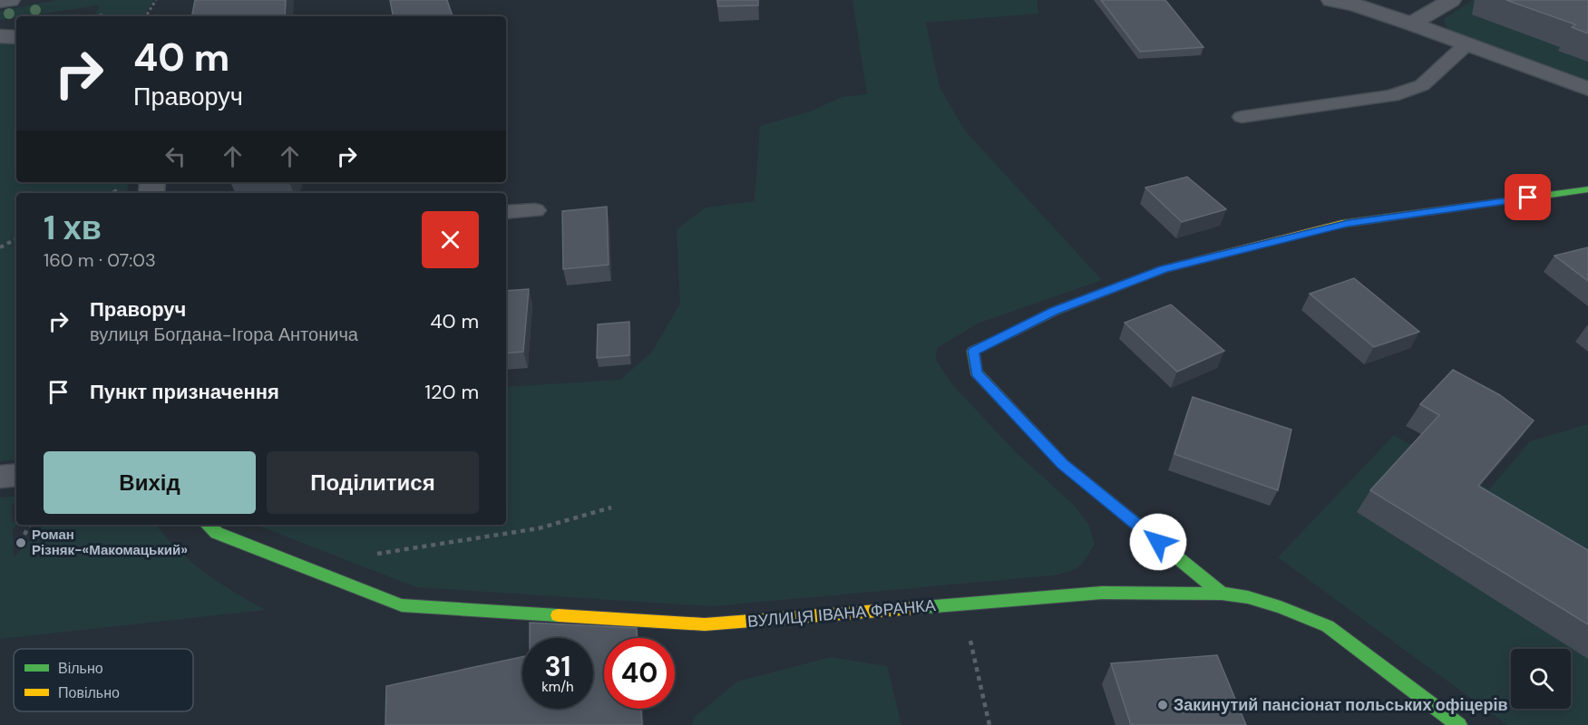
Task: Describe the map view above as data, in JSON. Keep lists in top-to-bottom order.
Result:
{
  "streets": {
    "street": ["ВУЛИЦЯ ІВАНА ФРАНКА"]
  },
  "places": ["Роман Різняк-«Макомацький»", "Закинутий пансіонат польських офіцерів"],
  "legend": ["Вільно", "Повільно"],
  "page": {
    "turn": ["40 m", "Праворуч"],
    "heading": ["1 хв", "160 m · 07:03"],
    "list": [
      {
        "name": "Праворуч",
        "note": "вулиця Богдана-Ігора Антонича",
        "value": "40 m"
      },
      {
        "name": "Пункт призначення",
        "value": "120 m"
      }
    ],
    "buttons": ["Вихід", "Поділитися"],
    "speed": "31 km/h",
    "limit": "40"
  }
}
